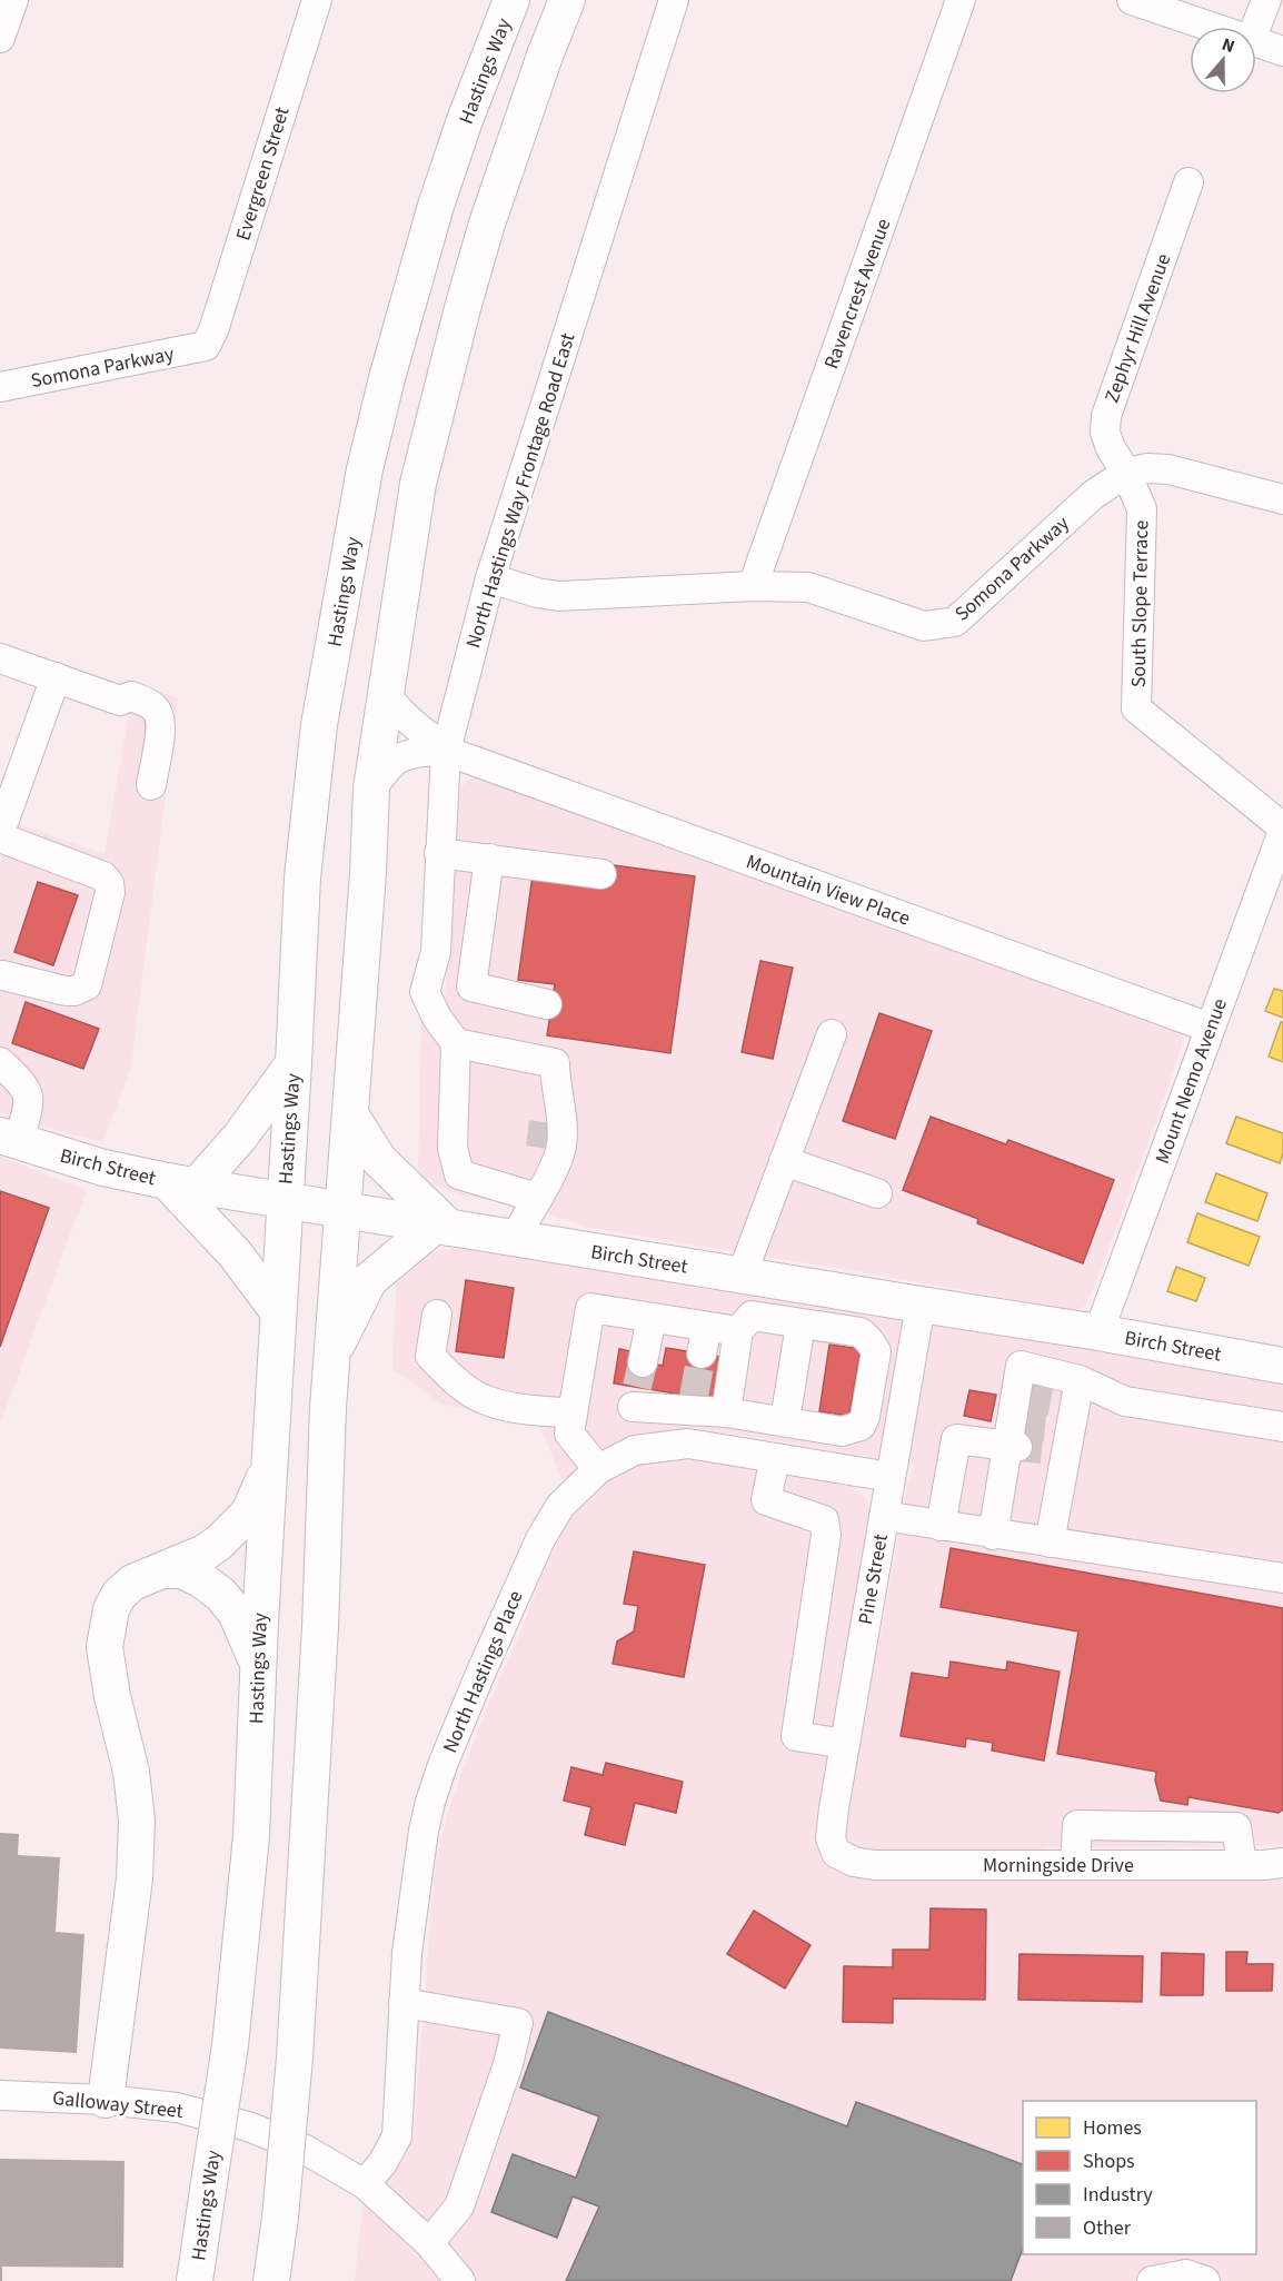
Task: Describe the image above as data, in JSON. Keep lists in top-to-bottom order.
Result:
{
  "streets": {
    "main road": ["Hastings Way", "Birch Street"],
    "street": [
      "Evergreen Street",
      "Ravencrest Avenue",
      "Zephyr Hill Avenue",
      "Somona Parkway",
      "North Hastings Way Frontage Road East",
      "South Slope Terrace",
      "Mountain View Place",
      "Mount Nemo Avenue",
      "Pine Street",
      "North Hastings Place",
      "Morningside Drive",
      "Galloway Street"
    ]
  },
  "crossings": [
    ["Hastings Way", "Birch Street"],
    ["Evergreen Street", "Somona Parkway"],
    ["Ravencrest Avenue", "Somona Parkway"],
    ["Zephyr Hill Avenue", "Somona Parkway"],
    ["Zephyr Hill Avenue", "South Slope Terrace"],
    ["Somona Parkway", "North Hastings Way Frontage Road East"],
    ["Somona Parkway", "South Slope Terrace"],
    ["North Hastings Way Frontage Road East", "Mountain View Place"],
    ["South Slope Terrace", "Mount Nemo Avenue"],
    ["Mountain View Place", "Mount Nemo Avenue"],
    ["Mount Nemo Avenue", "Birch Street"],
    ["Birch Street", "Pine Street"],
    ["Pine Street", "North Hastings Place"],
    ["Pine Street", "Morningside Drive"],
    ["North Hastings Place", "Galloway Street"]
  ],
  "legend": [
    "Homes",
    "Shops",
    "Industry",
    "Other"
  ],
  "north": "top"
}
